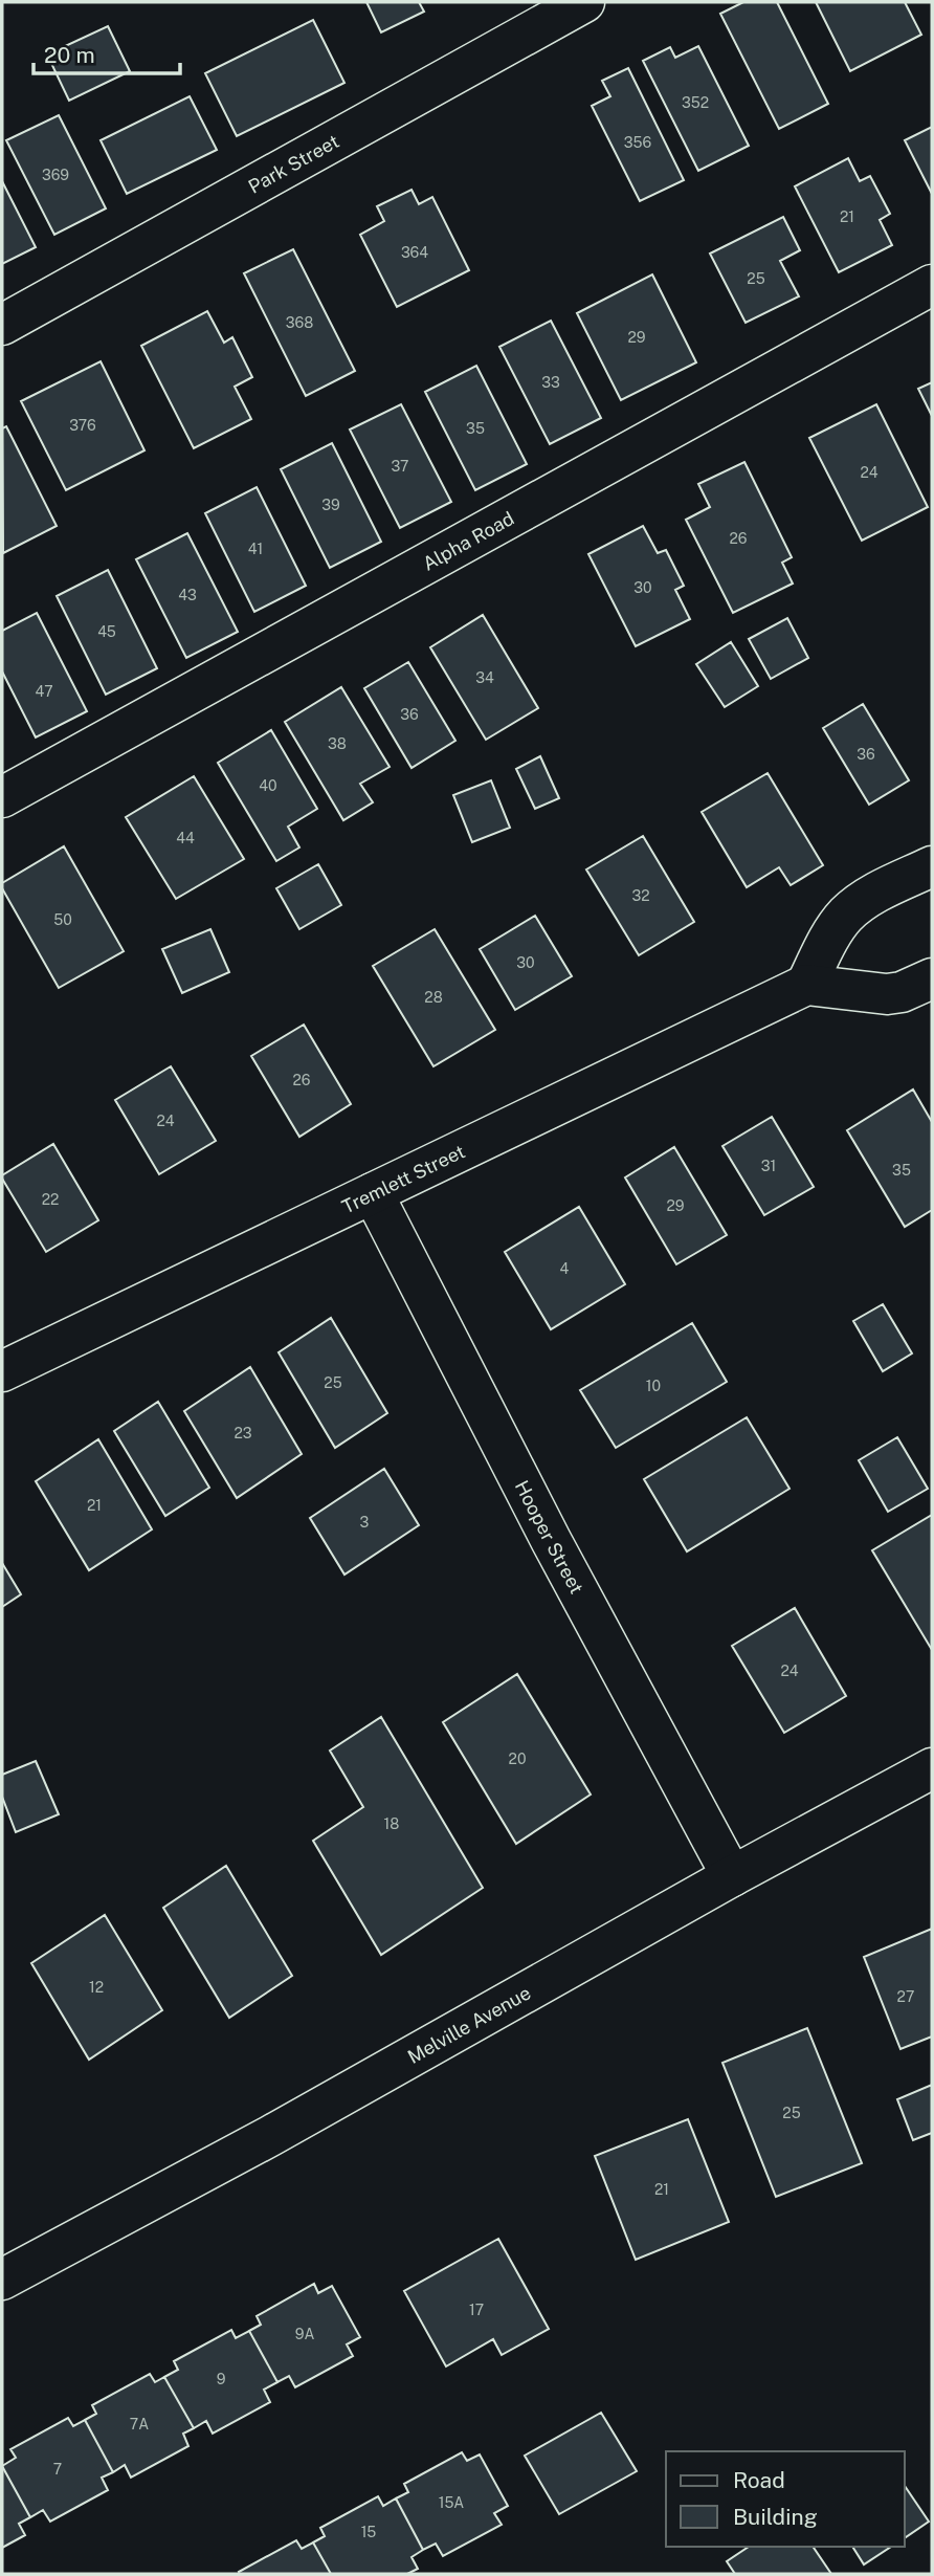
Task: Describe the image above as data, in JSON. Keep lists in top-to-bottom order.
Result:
{
  "streets": {
    "street": [
      "Park Street",
      "Alpha Road",
      "Tremlett Street",
      "Hooper Street",
      "Melville Avenue"
    ]
  },
  "crossings": [
    ["Tremlett Street", "Hooper Street"],
    ["Hooper Street", "Melville Avenue"]
  ],
  "house_numbers": [
    "352",
    "356",
    "369",
    "21",
    "364",
    "25",
    "368",
    "29",
    "33",
    "376",
    "35",
    "37",
    "24",
    "39",
    "26",
    "41",
    "30",
    "43",
    "45",
    "34",
    "47",
    "36",
    "38",
    "36",
    "40",
    "44",
    "32",
    "50",
    "30",
    "28",
    "26",
    "24",
    "31",
    "35",
    "22",
    "29",
    "4",
    "25",
    "10",
    "23",
    "21",
    "3",
    "24",
    "20",
    "18",
    "12",
    "27",
    "25",
    "21",
    "17",
    "9A",
    "9",
    "7A",
    "7",
    "15A",
    "15"
  ],
  "legend": ["Road", "Building"],
  "scale_bar": "20 m"
}
